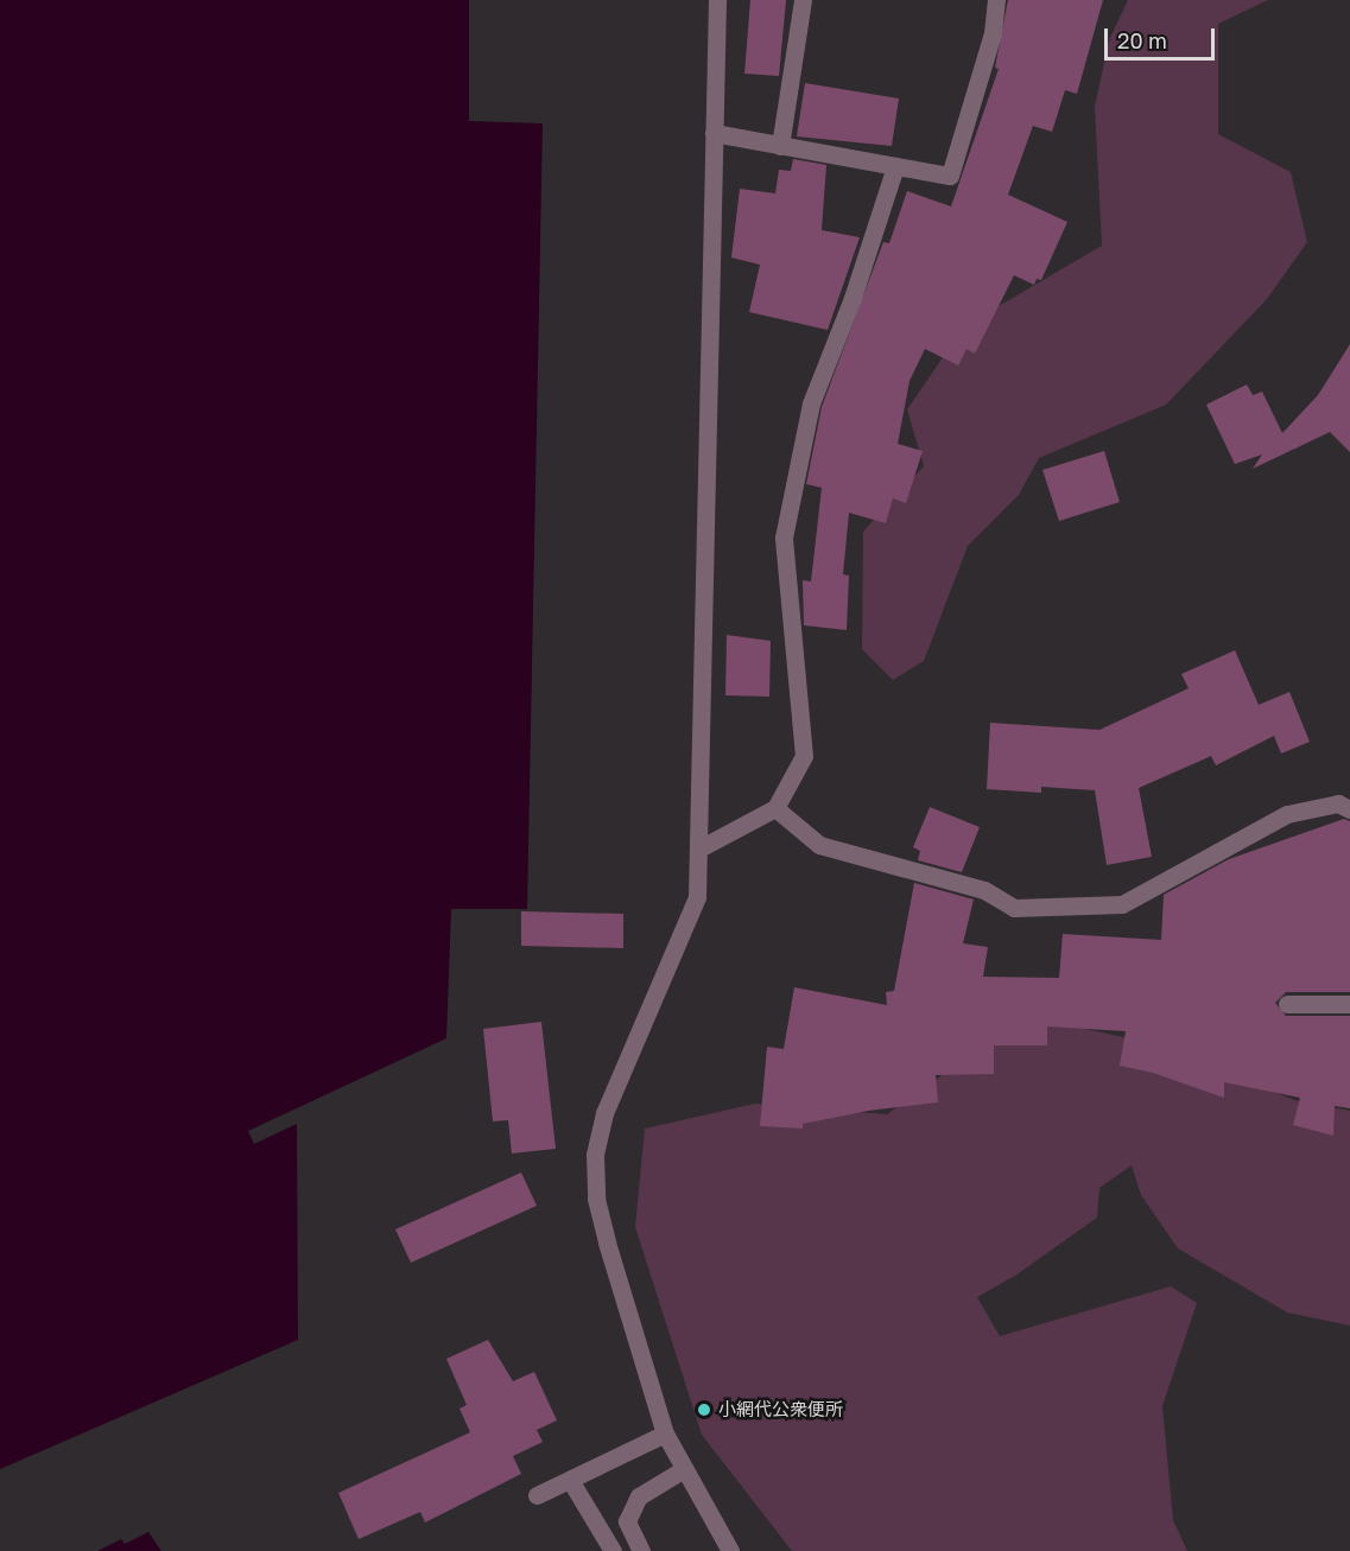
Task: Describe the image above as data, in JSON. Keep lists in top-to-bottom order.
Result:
{
  "places": ["小網代公衆便所"],
  "scale_bar": "20 m"
}
